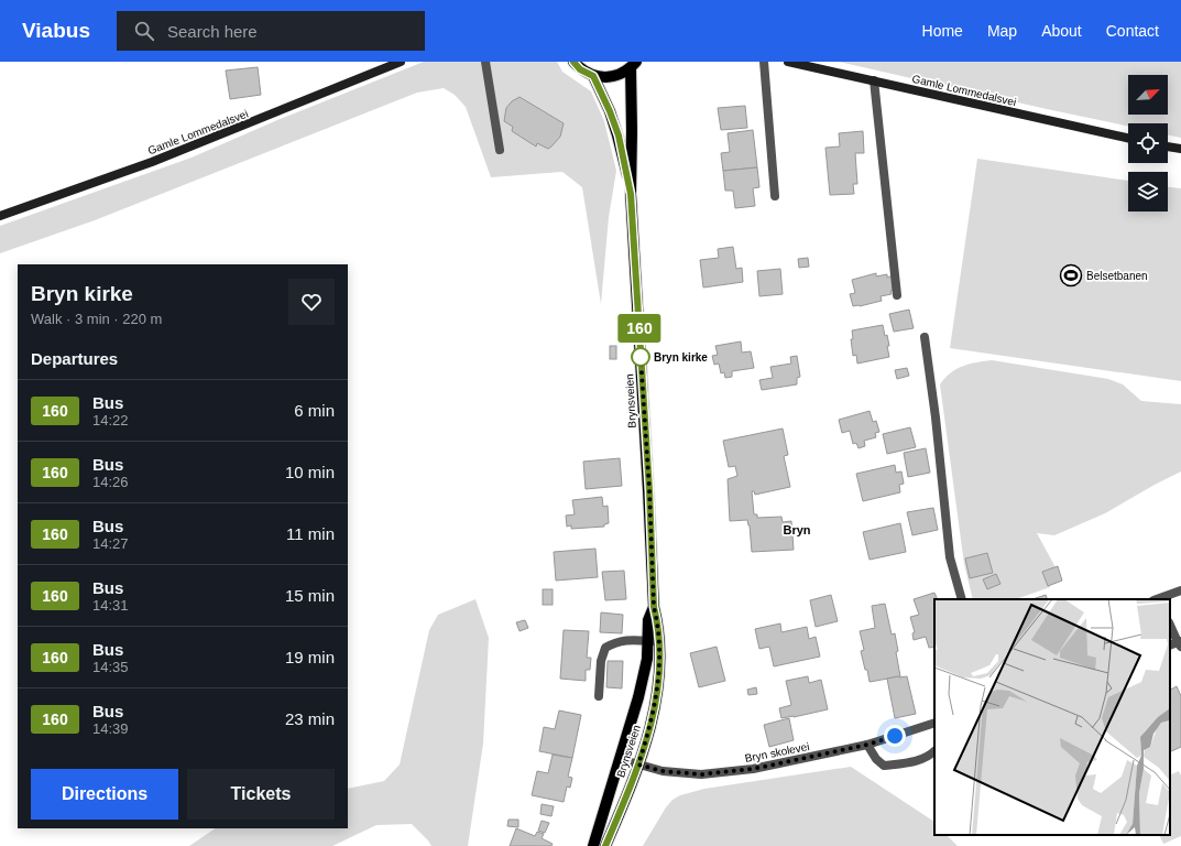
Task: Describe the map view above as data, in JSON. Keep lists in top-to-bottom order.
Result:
{
  "streets": {
    "main road": ["Brynsveien"],
    "street": ["Gamle Lommedalsvei", "Bryn skolevei"]
  },
  "crossings": [
    ["Brynsveien", "Bryn skolevei"]
  ],
  "districts": ["Bryn"],
  "places": {
    "sports": ["Belsetbanen"],
    "other": ["Bryn kirke"]
  },
  "lines": ["bus line 160"],
  "north": "top right",
  "page": {
    "header": "Viabus",
    "search": "Search here",
    "nav": [
      "Home",
      "Map",
      "About",
      "Contact"
    ],
    "on_map": "160",
    "heading": [
      ["Bryn kirke", "Walk · 3 min · 220 m"],
      "Departures"
    ],
    "list": [
      {
        "mark": "160",
        "name": "Bus",
        "note": "14:22",
        "value": "6 min"
      },
      {
        "mark": "160",
        "name": "Bus",
        "note": "14:26",
        "value": "10 min"
      },
      {
        "mark": "160",
        "name": "Bus",
        "note": "14:27",
        "value": "11 min"
      },
      {
        "mark": "160",
        "name": "Bus",
        "note": "14:31",
        "value": "15 min"
      },
      {
        "mark": "160",
        "name": "Bus",
        "note": "14:35",
        "value": "19 min"
      },
      {
        "mark": "160",
        "name": "Bus",
        "note": "14:39",
        "value": "23 min"
      }
    ],
    "buttons": ["Directions", "Tickets"]
  }
}
